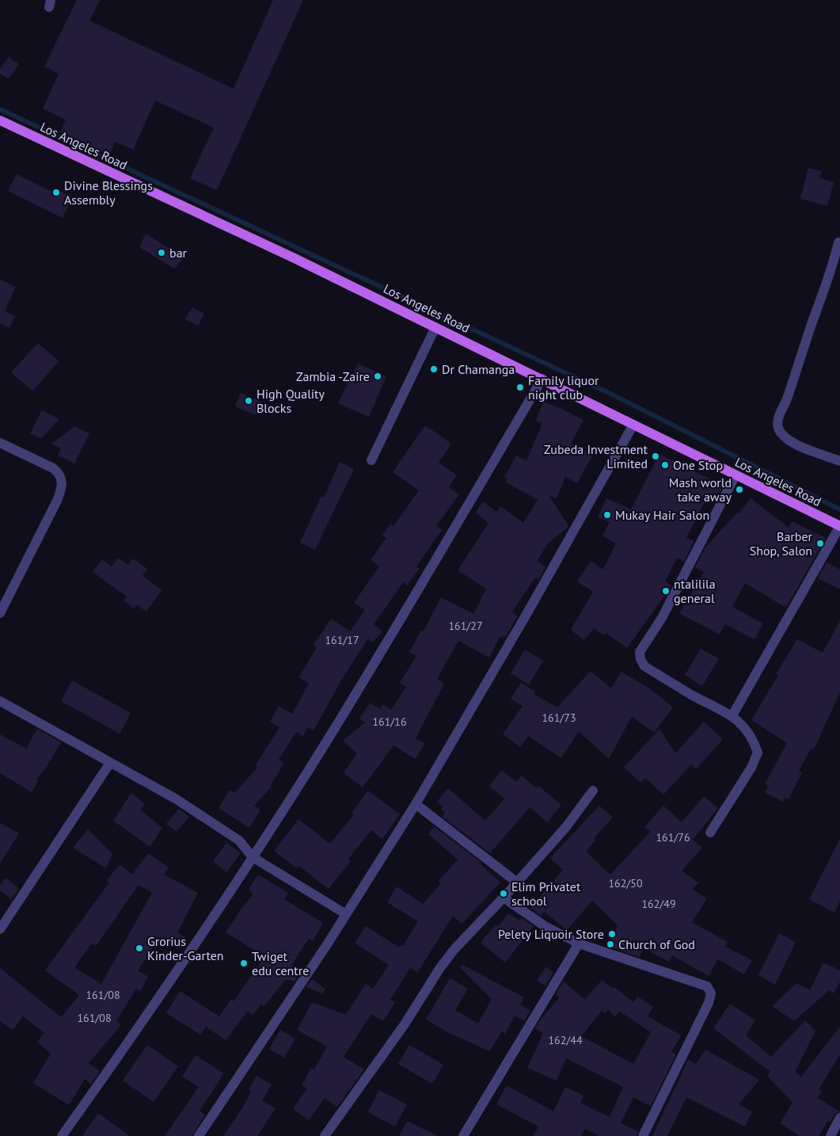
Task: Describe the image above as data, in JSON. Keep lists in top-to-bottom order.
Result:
{
  "streets": {
    "main road": ["Los Angeles Road"]
  },
  "places": [
    "Divine Blessings Assembly",
    "bar",
    "Dr Chamanga",
    "Zambia -Zaire",
    "Family liquor night club",
    "High Quality Blocks",
    "Zubeda Investment Limited",
    "One Stop",
    "Mash world take away",
    "Mukay Hair Salon",
    "Barber Shop, Salon",
    "ntalilila general",
    "Elim Privatet school",
    "Pelety Liquoir Store",
    "Church of God",
    "Grorius Kinder-Garten",
    "Twiget edu centre"
  ],
  "house_numbers": [
    "161/27",
    "161/17",
    "161/73",
    "161/16",
    "161/76",
    "162/50",
    "162/49",
    "161/08",
    "161/08",
    "162/44"
  ]
}
